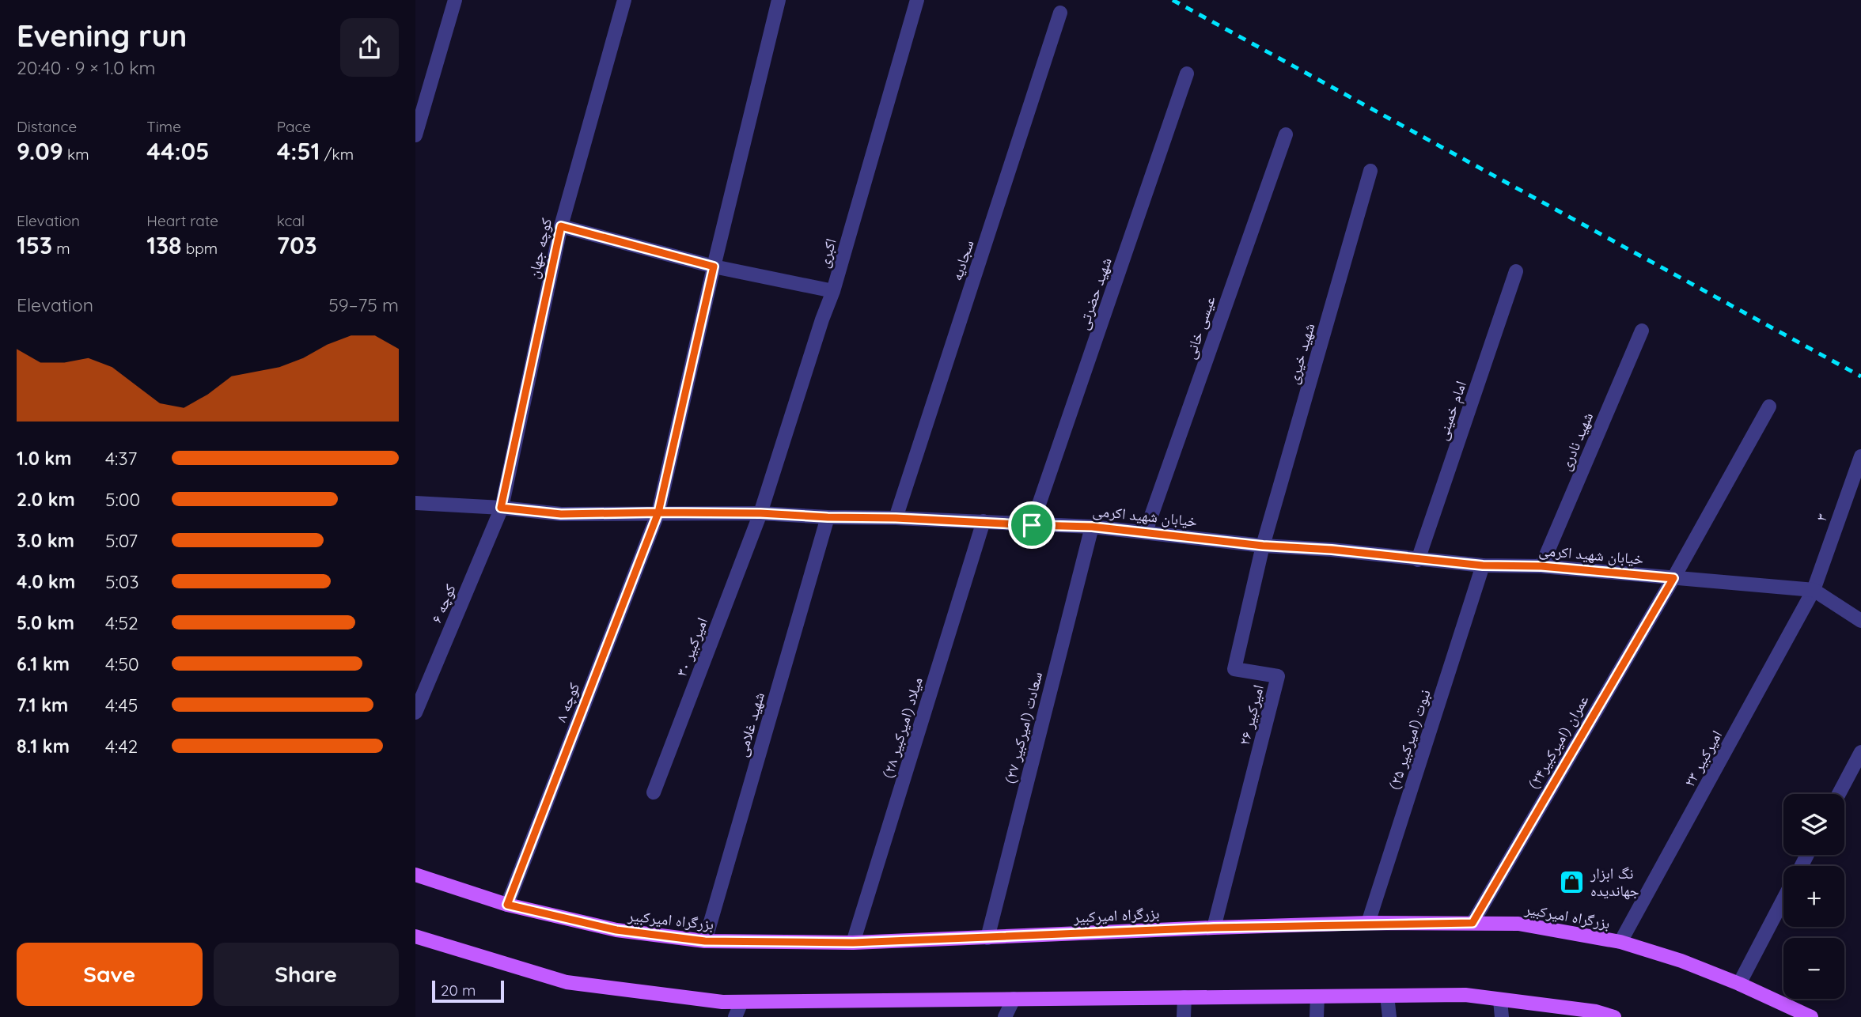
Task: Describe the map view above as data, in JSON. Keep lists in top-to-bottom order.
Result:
{
  "streets": {
    "main road": ["بزرگراه امیرکبیر"],
    "street": [
      "کوچه جهان",
      "اکبری",
      "سجادیه",
      "شهید حضرتی",
      "عیسی خانی",
      "شهید خیری",
      "امام خمینی",
      "شهید نادری",
      "خیابان شهید اکرمی",
      "۳",
      "کوچه ۶",
      "امیرکبیر ۳۰",
      "کوچه ۸",
      "امیرکبیر ۲۶",
      "شهید غلامی",
      "میلاد (امیرکبیر ۲۸)",
      "سعادت (امیرکبیر ۲۷)",
      "نبوت (امیرکبیر ۲۵)",
      "عمران (امیرکبیر۲۴)",
      "امیرکبیر ۲۳"
    ]
  },
  "crossings": [
    ["کوچه جهان", "خیابان شهید اکرمی"],
    ["کوچه جهان", "کوچه ۶"],
    ["اکبری", "خیابان شهید اکرمی"],
    ["اکبری", "امیرکبیر ۳۰"],
    ["سجادیه", "خیابان شهید اکرمی"],
    ["شهید حضرتی", "خیابان شهید اکرمی"],
    ["عیسی خانی", "خیابان شهید اکرمی"],
    ["شهید خیری", "خیابان شهید اکرمی"],
    ["شهید خیری", "امیرکبیر ۲۶"],
    ["امام خمینی", "خیابان شهید اکرمی"],
    ["شهید نادری", "خیابان شهید اکرمی"],
    ["خیابان شهید اکرمی", "۳"],
    ["خیابان شهید اکرمی", "کوچه ۶"],
    ["خیابان شهید اکرمی", "امیرکبیر ۳۰"],
    ["خیابان شهید اکرمی", "کوچه ۸"],
    ["خیابان شهید اکرمی", "امیرکبیر ۲۶"],
    ["خیابان شهید اکرمی", "شهید غلامی"],
    ["خیابان شهید اکرمی", "میلاد (امیرکبیر ۲۸)"],
    ["خیابان شهید اکرمی", "سعادت (امیرکبیر ۲۷)"],
    ["خیابان شهید اکرمی", "نبوت (امیرکبیر ۲۵)"],
    ["خیابان شهید اکرمی", "عمران (امیرکبیر۲۴)"],
    ["خیابان شهید اکرمی", "امیرکبیر ۲۳"],
    ["۳", "امیرکبیر ۲۳"],
    ["کوچه ۸", "بزرگراه امیرکبیر"],
    ["امیرکبیر ۲۶", "بزرگراه امیرکبیر"],
    ["شهید غلامی", "بزرگراه امیرکبیر"],
    ["میلاد (امیرکبیر ۲۸)", "بزرگراه امیرکبیر"],
    ["سعادت (امیرکبیر ۲۷)", "بزرگراه امیرکبیر"],
    ["نبوت (امیرکبیر ۲۵)", "بزرگراه امیرکبیر"],
    ["عمران (امیرکبیر۲۴)", "بزرگراه امیرکبیر"],
    ["امیرکبیر ۲۳", "بزرگراه امیرکبیر"]
  ],
  "places": {
    "shop": ["نگ ابزار جهاندیده"]
  },
  "scale_bar": "20 m",
  "page": {
    "heading": ["Evening run", "20:40 · 9 × 1.0 km"],
    "stats": [
      ["Distance", "9.09 km"],
      ["Time", "44:05"],
      ["Pace", "4:51 /km"],
      ["Elevation", "153 m"],
      ["Heart rate", "138 bpm"],
      ["kcal", "703"]
    ],
    "chart": ["Elevation", "59–75 m"],
    "list": [
      {
        "name": "1.0 km",
        "note": "4:37"
      },
      {
        "name": "2.0 km",
        "note": "5:00"
      },
      {
        "name": "3.0 km",
        "note": "5:07"
      },
      {
        "name": "4.0 km",
        "note": "5:03"
      },
      {
        "name": "5.0 km",
        "note": "4:52"
      },
      {
        "name": "6.1 km",
        "note": "4:50"
      },
      {
        "name": "7.1 km",
        "note": "4:45"
      },
      {
        "name": "8.1 km",
        "note": "4:42"
      }
    ],
    "map_buttons": ["+", "−"],
    "buttons": ["Save", "Share"],
    "scale": "20 m"
  }
}
